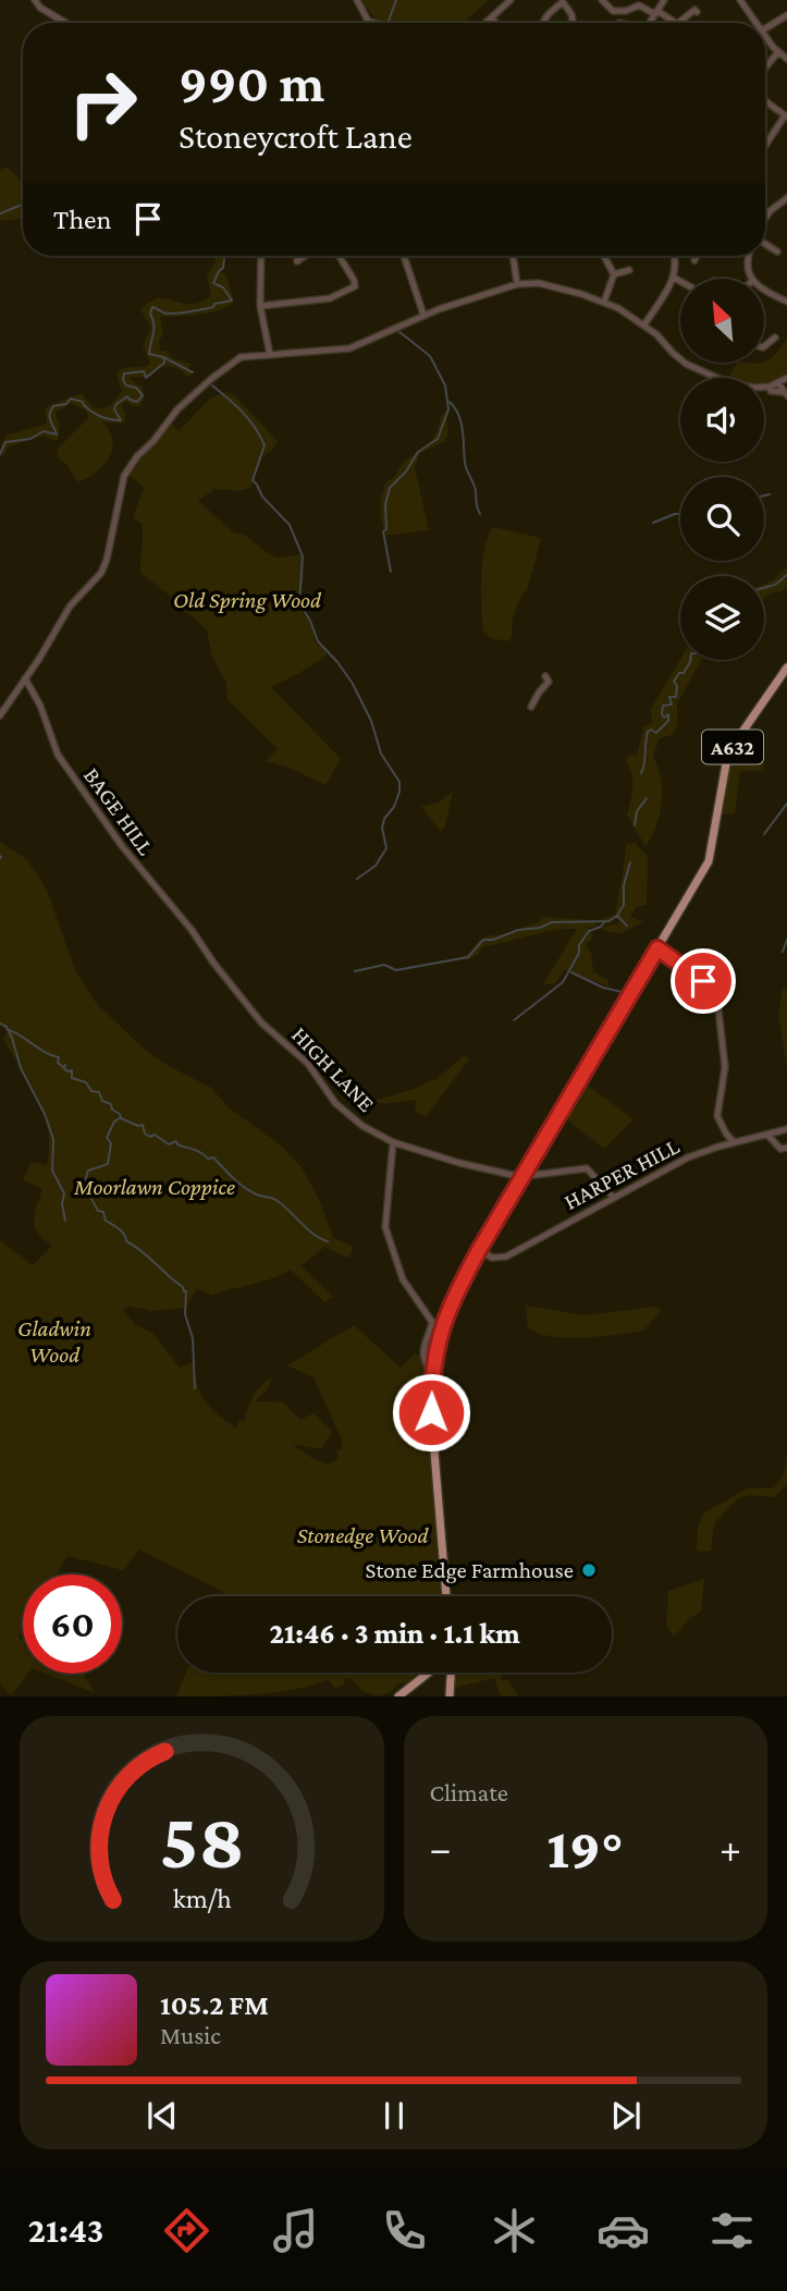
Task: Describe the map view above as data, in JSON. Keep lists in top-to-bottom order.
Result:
{
  "streets": {
    "main road": ["A632"],
    "street": ["BAGE HILL", "HIGH LANE", "HARPER HILL"]
  },
  "crossings": [
    ["A632", "HIGH LANE"],
    ["A632", "HARPER HILL"],
    ["BAGE HILL", "HIGH LANE"],
    ["HIGH LANE", "HARPER HILL"]
  ],
  "parks": [
    "Old Spring Wood",
    "Moorlawn Coppice",
    "Gladwin Wood",
    "Stonedge Wood"
  ],
  "places": ["Stone Edge Farmhouse"],
  "north": "top left",
  "page": {
    "turn": ["990 m", "Stoneycroft Lane"],
    "then": "Then",
    "limit": "60",
    "trip": "21:46 · 3 min · 1.1 km",
    "tile": "Climate",
    "heat": ["−", "19°", "+"],
    "song": ["105.2 FM", "Music"],
    "tabs": "21:43",
    "gauge": ["58", "km/h"]
  }
}
